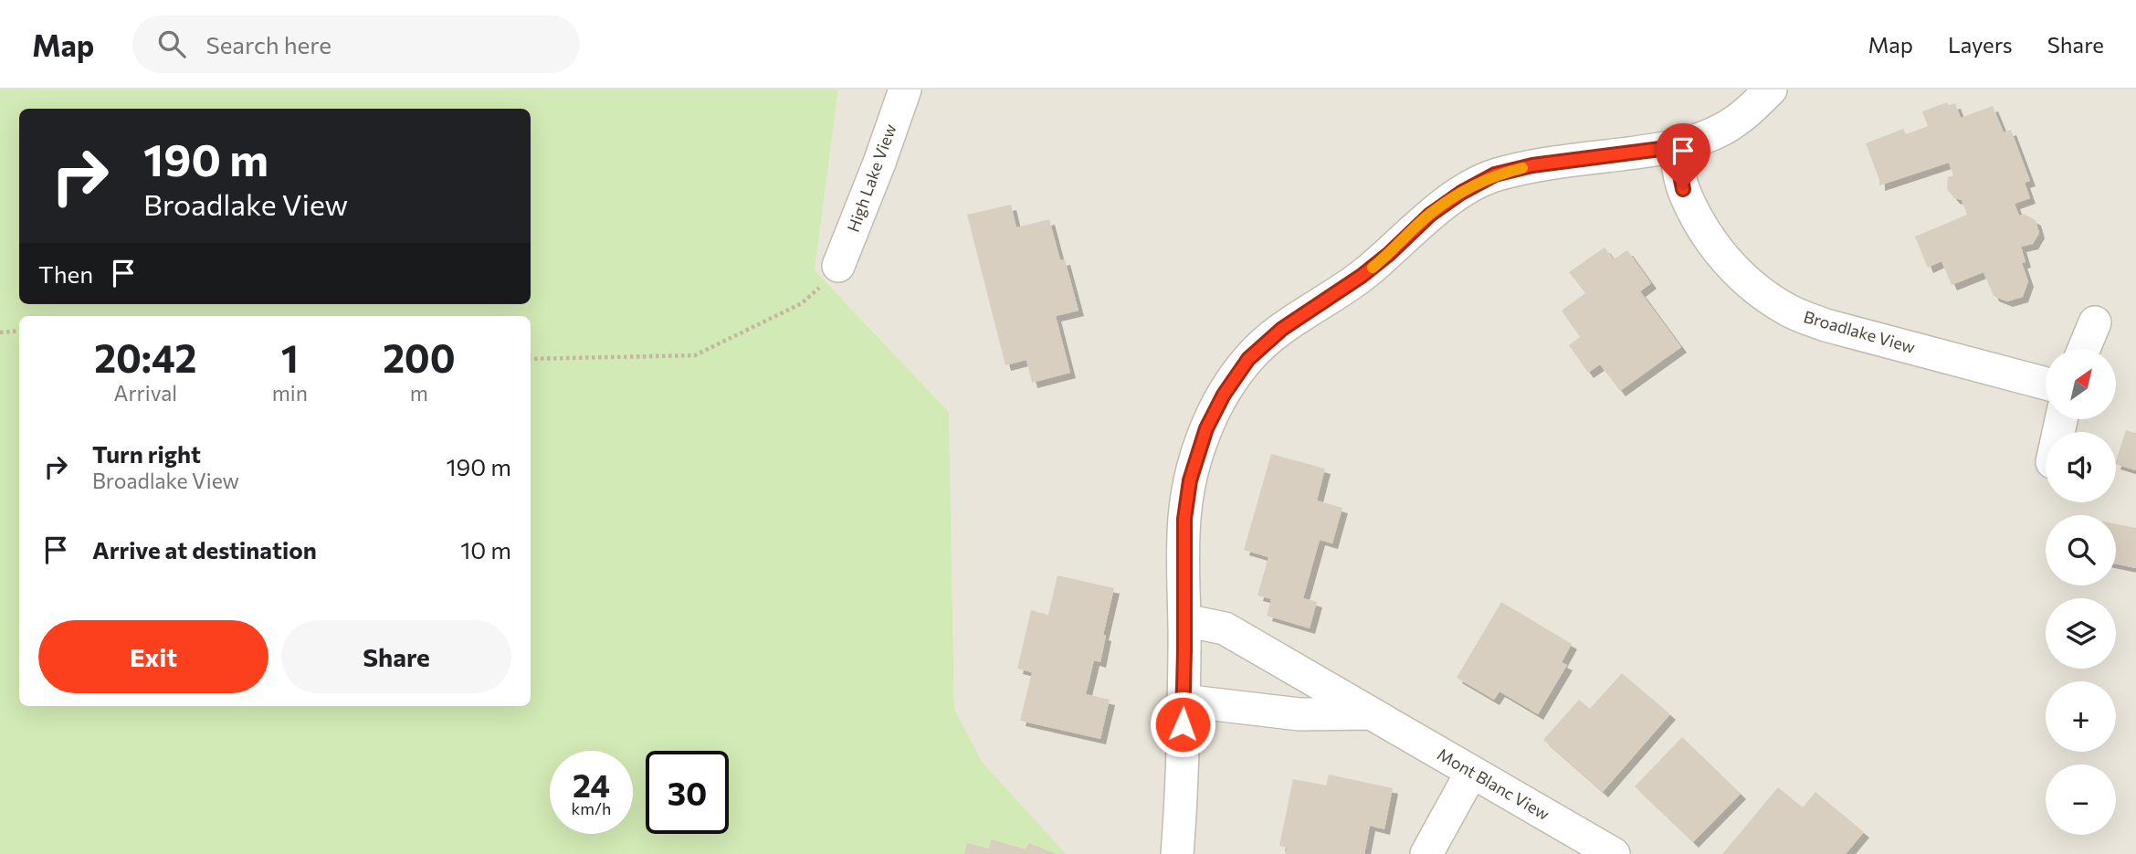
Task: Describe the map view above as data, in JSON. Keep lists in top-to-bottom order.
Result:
{
  "streets": {
    "street": ["High Lake View", "Broadlake View", "Mont Blanc View"]
  },
  "north": "top right",
  "page": {
    "header": "Map",
    "search": "Search here",
    "nav": ["Map", "Layers", "Share"],
    "turn": ["190 m", "Broadlake View"],
    "then": "Then",
    "eta": [
      "20:42",
      "Arrival",
      "1",
      "min",
      "200",
      "m"
    ],
    "map_buttons": ["+", "−"],
    "list": [
      {
        "name": "Turn right",
        "note": "Broadlake View",
        "value": "190 m"
      },
      {
        "name": "Arrive at destination",
        "value": "10 m"
      }
    ],
    "buttons": ["Exit", "Share"],
    "speed": "24 km/h",
    "limit": "30"
  }
}
